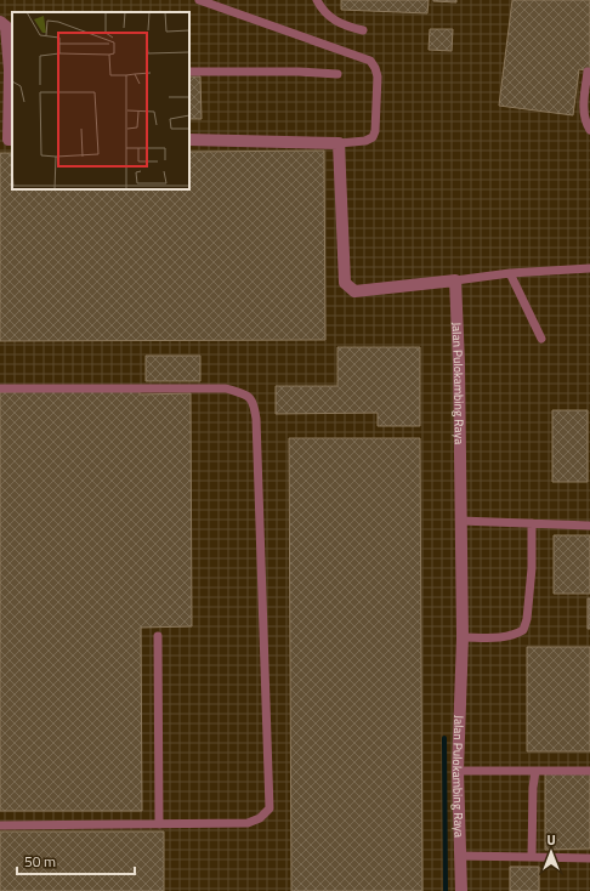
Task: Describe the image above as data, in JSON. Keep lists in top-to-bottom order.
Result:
{
  "streets": {
    "street": ["Jalan Pulokambing Raya"]
  },
  "scale_bar": "50 m",
  "north": "top"
}
